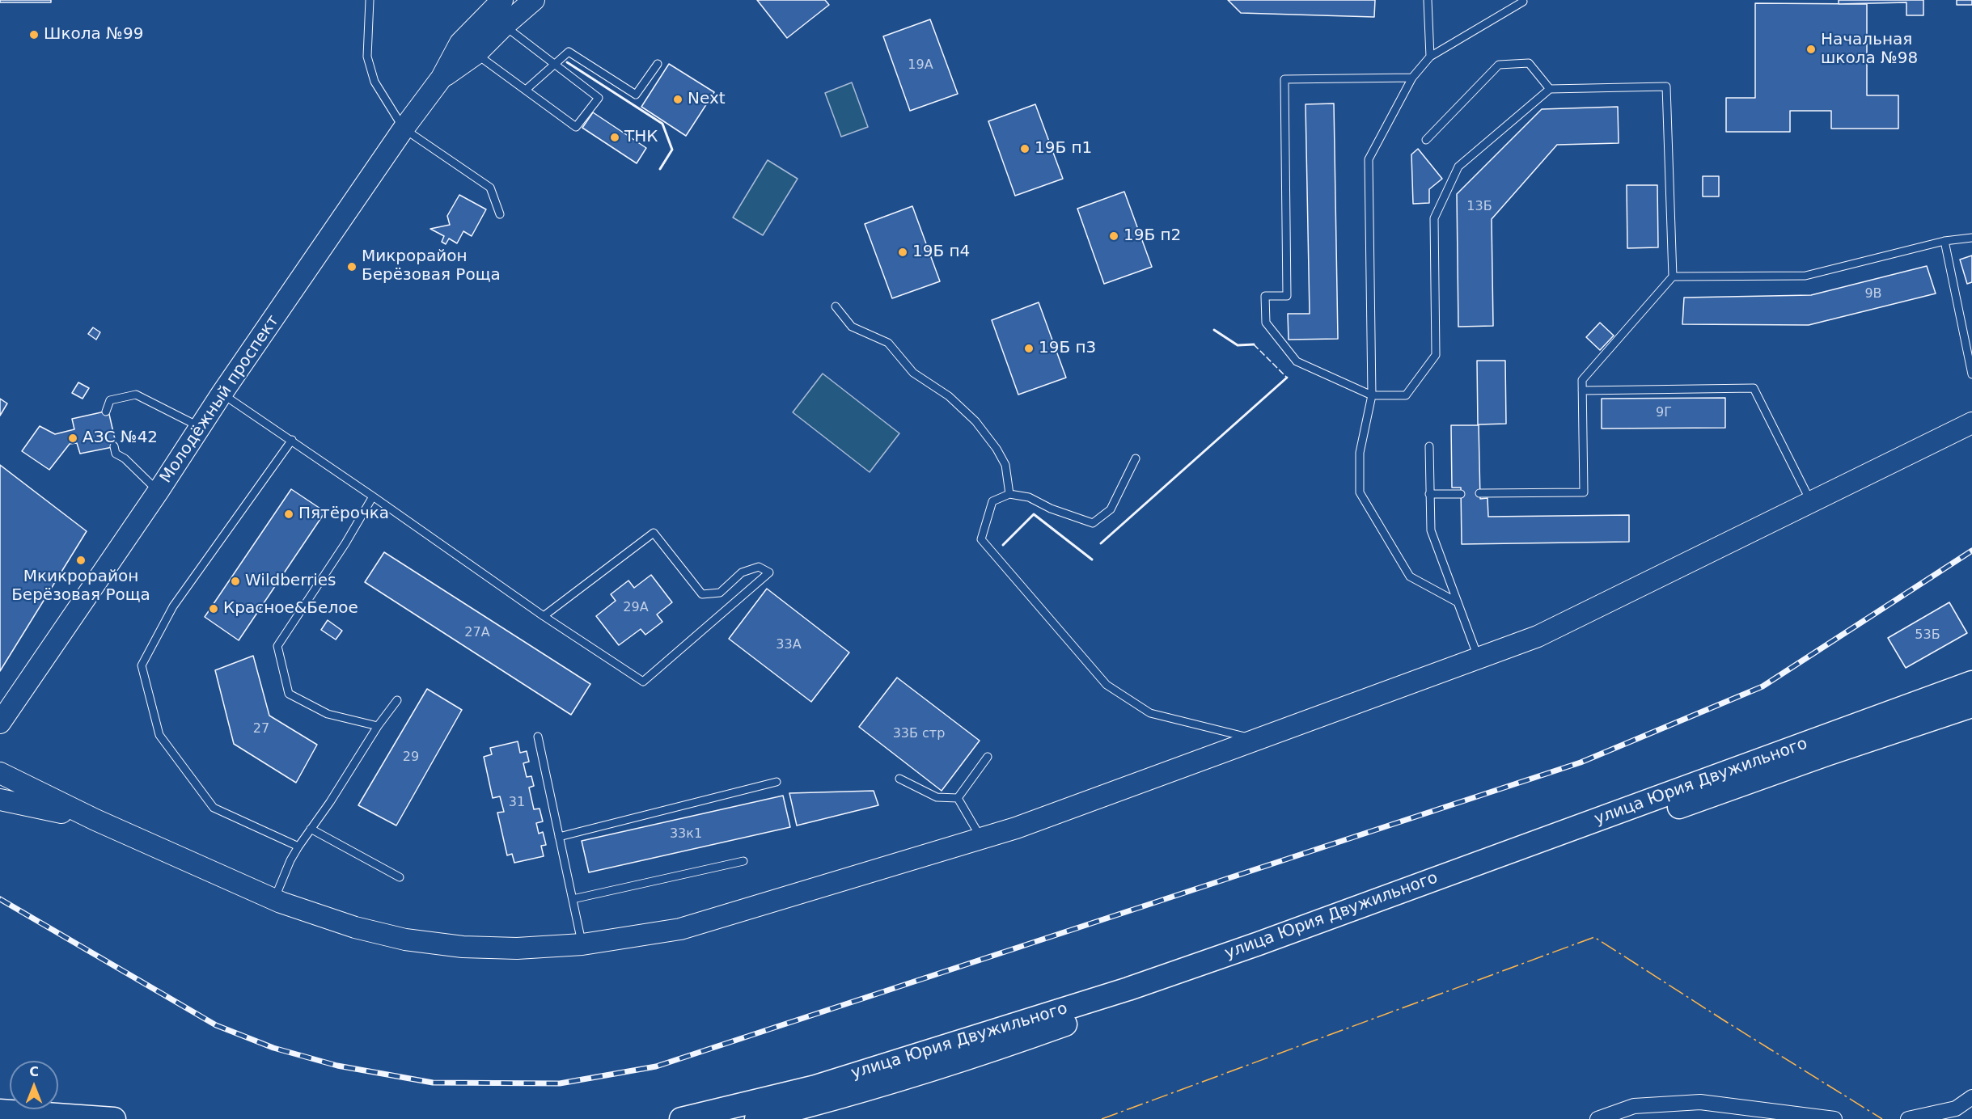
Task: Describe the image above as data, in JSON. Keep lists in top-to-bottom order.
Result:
{
  "streets": {
    "main road": ["улица Юрия Двужильного"],
    "street": ["Молодёжный проспект"]
  },
  "places": [
    "Школа №99",
    "Начальная школа №98",
    "Next",
    "ТНК",
    "19Б п1",
    "19Б п2",
    "19Б п4",
    "Микрорайон Берёзовая Роща",
    "19Б п3",
    "АЗС №42",
    "Пятёрочка",
    "Мкикрорайон Берёзовая Роща",
    "Wildberries",
    "Красное&Белое"
  ],
  "house_numbers": [
    "19А",
    "13Б",
    "9В",
    "9Г",
    "29А",
    "27А",
    "53Б",
    "33А",
    "27",
    "33Б стр",
    "29",
    "31",
    "33к1"
  ],
  "north": "top"
}
